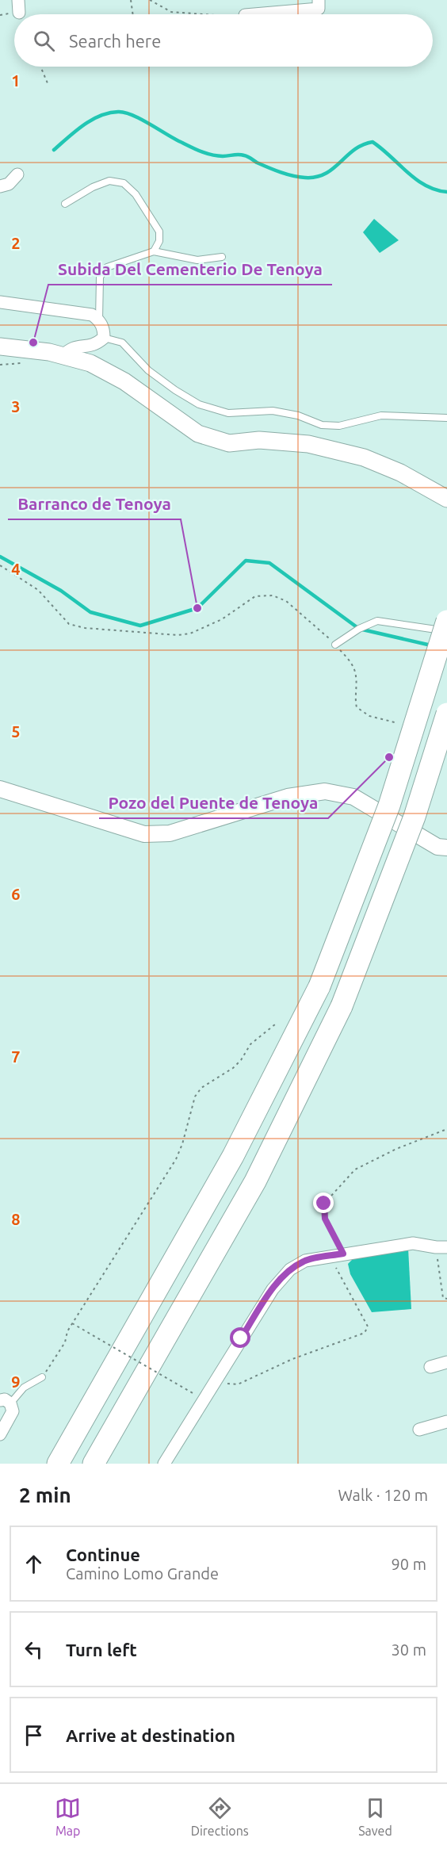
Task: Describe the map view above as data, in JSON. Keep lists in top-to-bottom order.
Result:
{
  "places": ["Subida Del Cementerio De Tenoya", "Barranco de Tenoya", "Pozo del Puente de Tenoya"],
  "page": {
    "search": "Search here",
    "heading": ["2 min", "Walk · 120 m"],
    "list": [
      ["Continue", "Camino Lomo Grande", "90 m"],
      ["Turn left", "30 m"],
      "Arrive at destination"
    ],
    "nav": ["Map", "Directions", "Saved"]
  },
  "grid": {
    "rows": [
      "1",
      "2",
      "3",
      "4",
      "5",
      "6",
      "7",
      "8",
      "9"
    ]
  }
}
